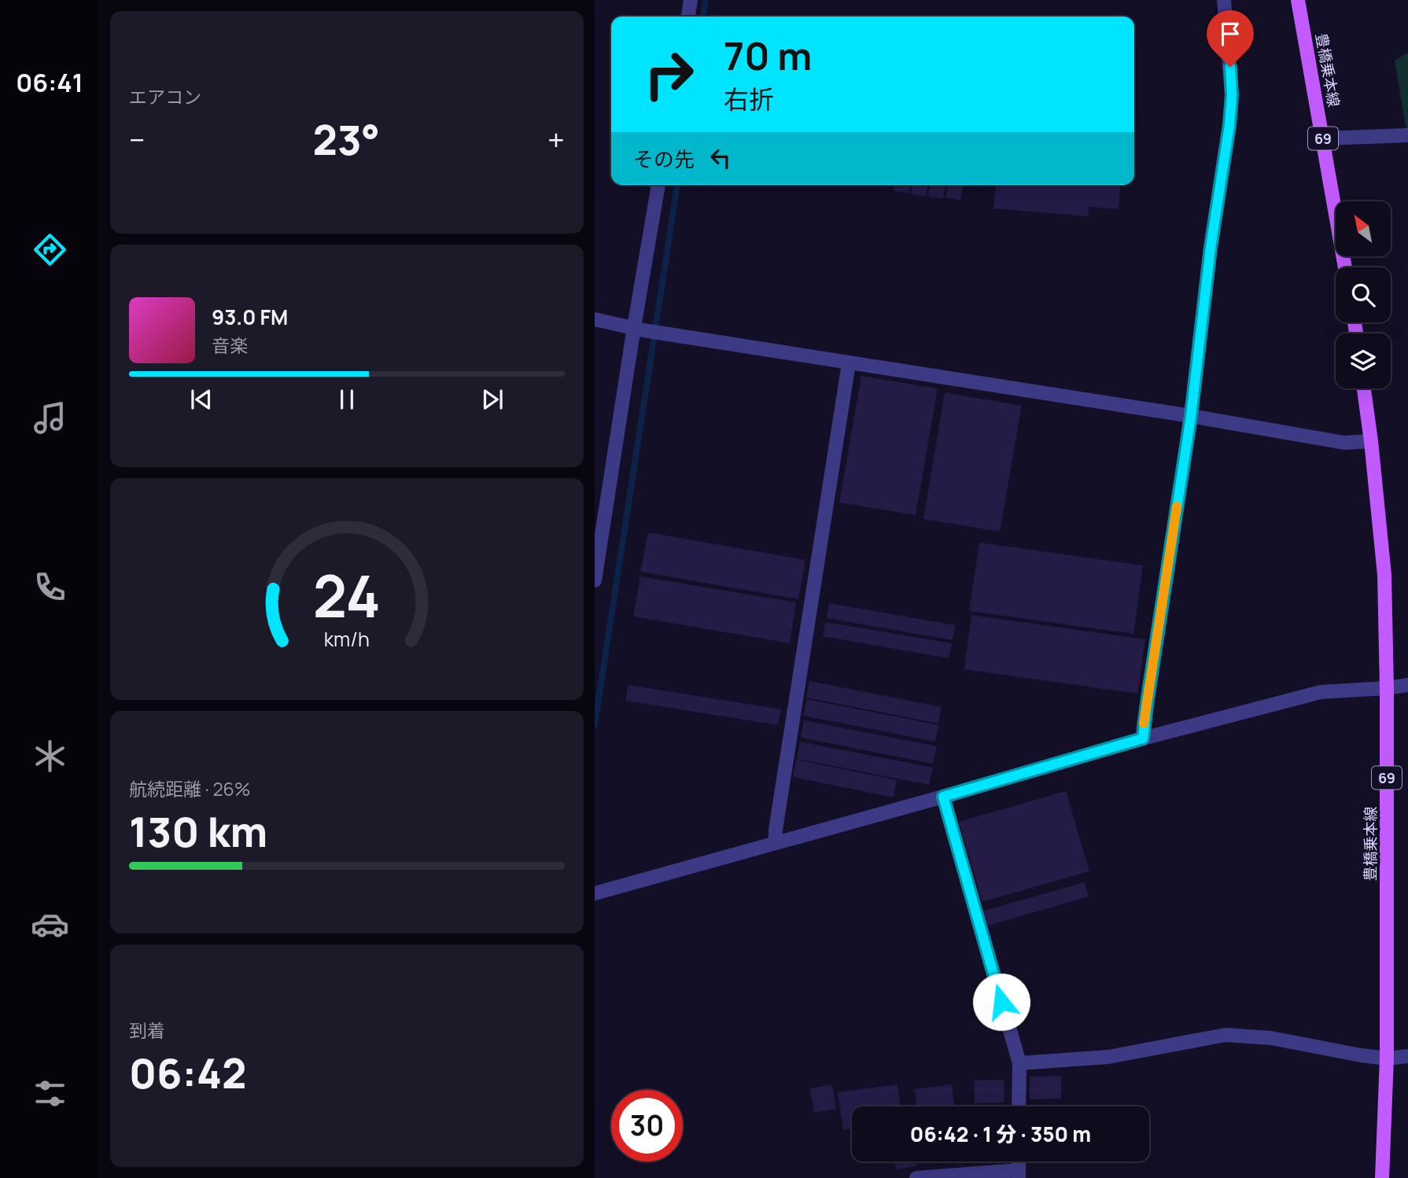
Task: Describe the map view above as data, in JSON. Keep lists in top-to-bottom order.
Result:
{
  "streets": {
    "main road": ["豊橋乗本線", "69"]
  },
  "north": "top left",
  "page": {
    "tabs": "06:41",
    "tile": [
      "エアコン",
      ["航続距離 · 26%", "130 km"],
      ["到着", "06:42"]
    ],
    "turn": ["70 m", "右折"],
    "heat": ["−", "23°", "+"],
    "then": "その先",
    "song": ["93.0 FM", "音楽"],
    "limit": "30",
    "trip": "06:42 · 1 分 · 350 m",
    "gauge": ["24", "km/h"]
  }
}
